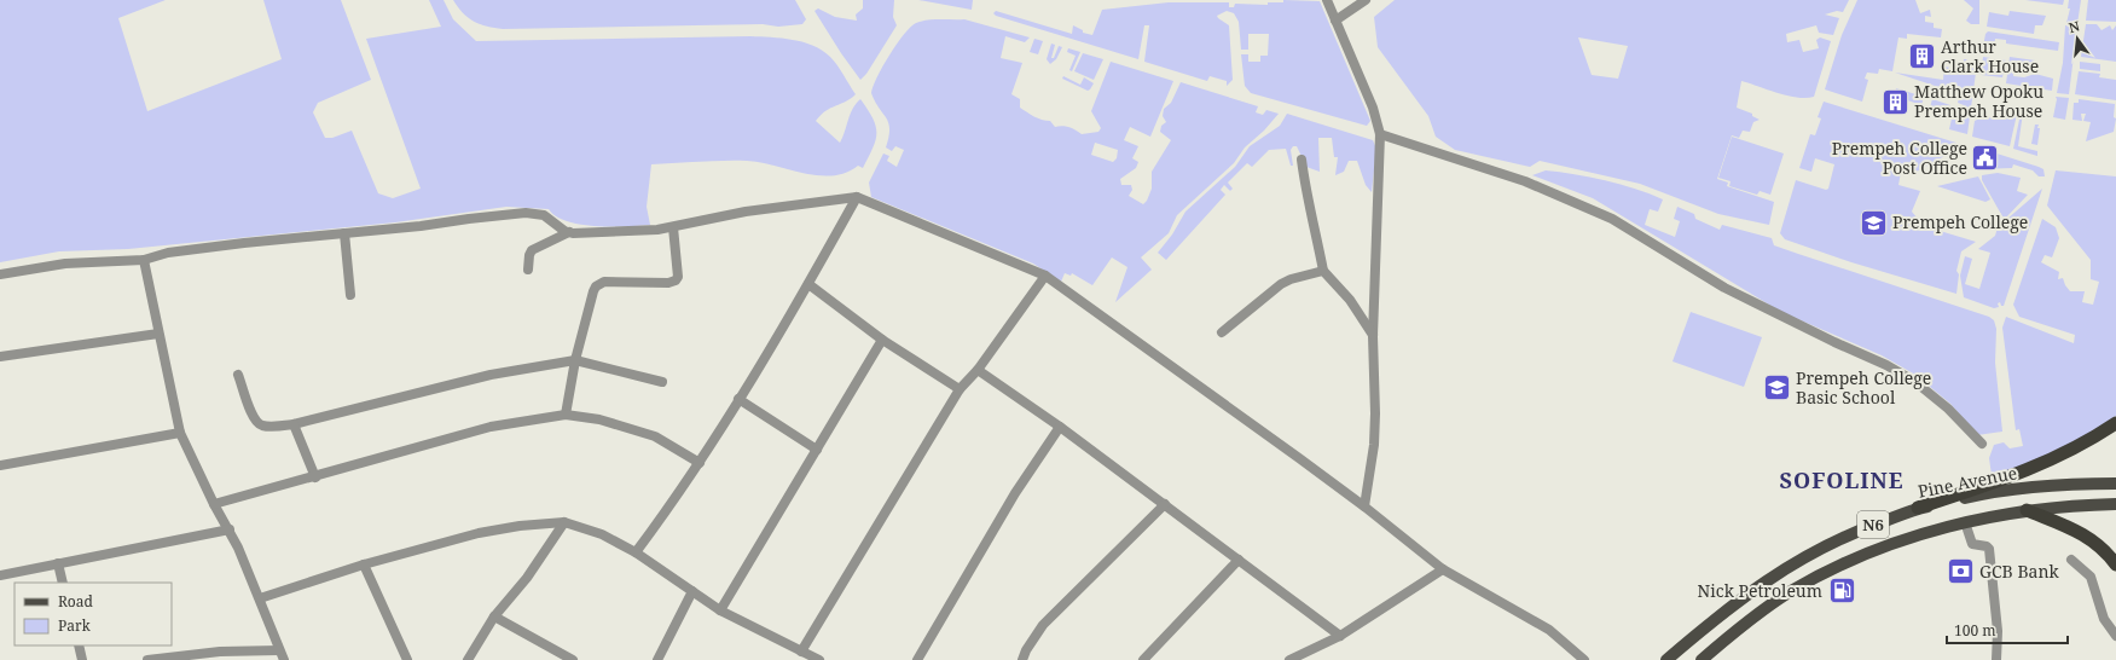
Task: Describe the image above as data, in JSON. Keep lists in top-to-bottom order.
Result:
{
  "streets": {
    "main road": ["Pine Avenue", "N6"]
  },
  "districts": ["SOFOLINE"],
  "places": {
    "building": ["Arthur Clark House", "Matthew Opoku Prempeh House"],
    "public building": ["Prempeh College Post Office"],
    "school or university": ["Prempeh College", "Prempeh College Basic School"],
    "bank": ["GCB Bank"],
    "fuel station": ["Nick Petroleum"]
  },
  "legend": ["Road", "Park"],
  "scale_bar": "100 m",
  "north": "top"
}
